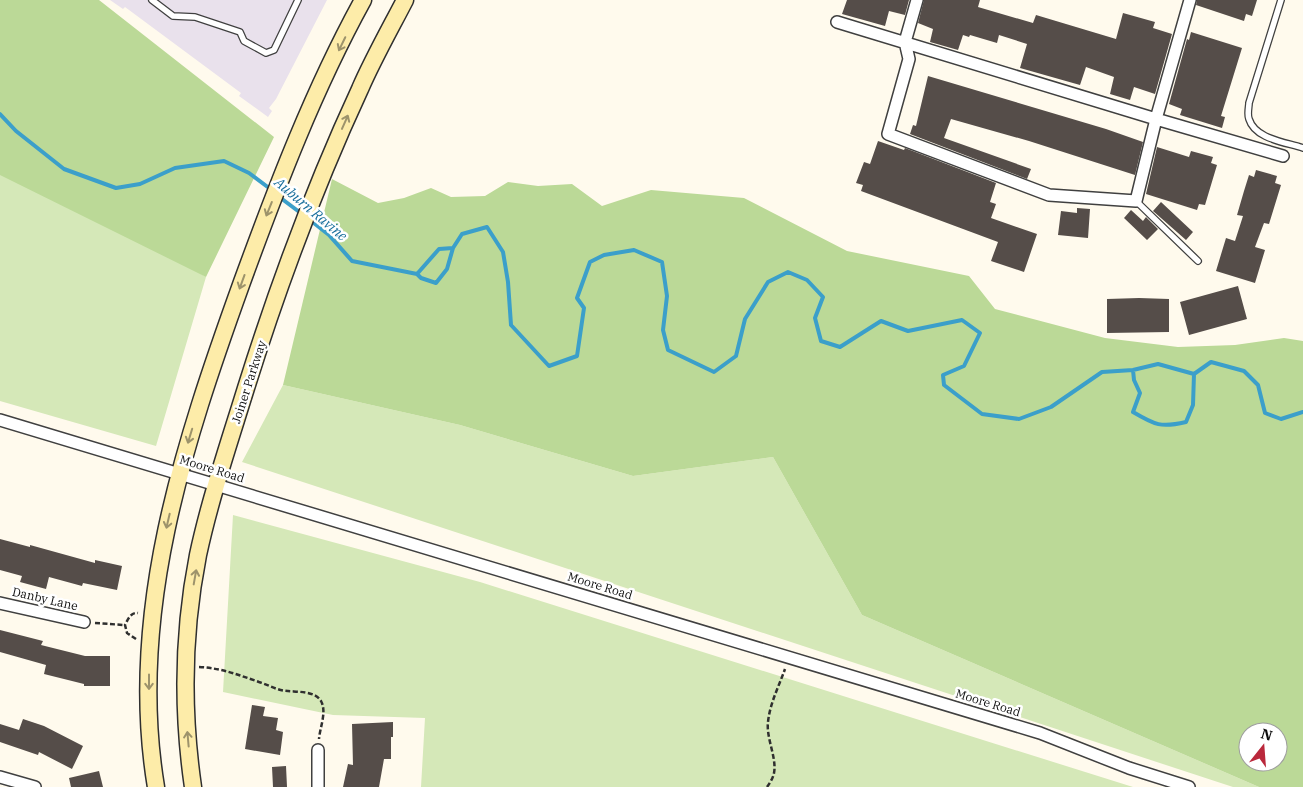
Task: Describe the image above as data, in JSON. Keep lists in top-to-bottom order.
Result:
{
  "streets": {
    "main road": ["Joiner Parkway"],
    "street": ["Moore Road", "Danby Lane"]
  },
  "crossings": [
    ["Joiner Parkway", "Moore Road"]
  ],
  "water": ["Auburn Ravine"],
  "north": "top"
}
